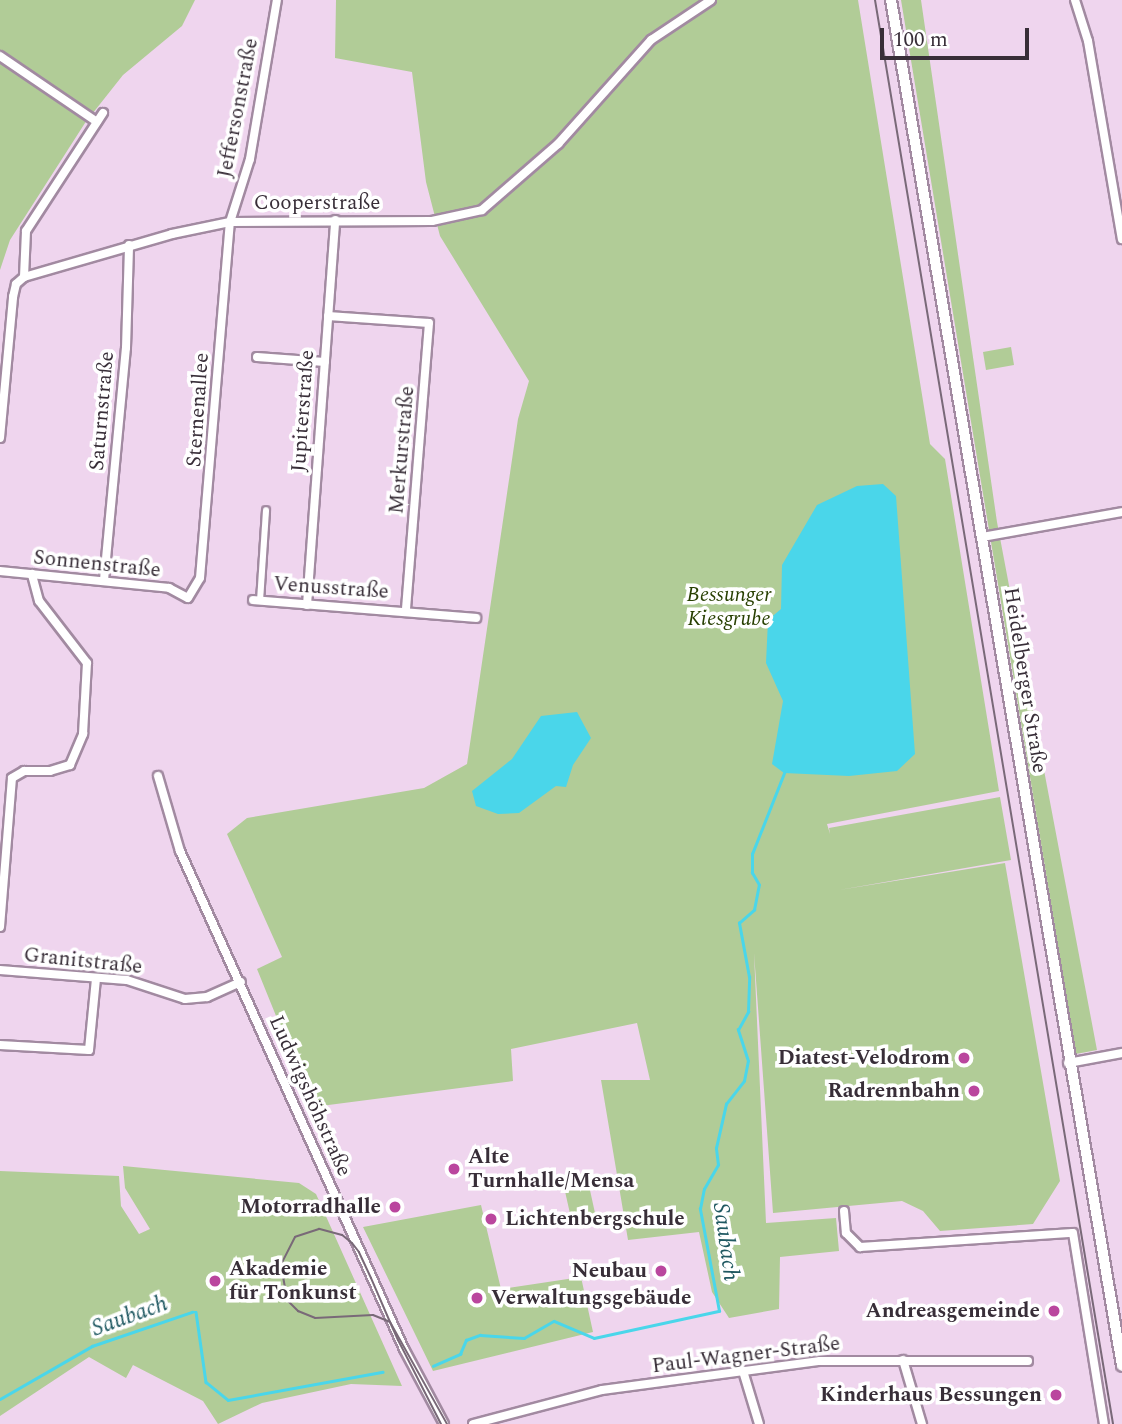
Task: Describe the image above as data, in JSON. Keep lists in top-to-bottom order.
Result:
{
  "streets": {
    "street": [
      "Jeffersonstraße",
      "Cooperstraße",
      "Sternenallee",
      "Saturnstraße",
      "Jupiterstraße",
      "Merkurstraße",
      "Sonnenstraße",
      "Venusstraße",
      "Heidelberger Straße",
      "Granitstraße",
      "Ludwigshöhstraße",
      "Paul-Wagner-Straße"
    ]
  },
  "crossings": [
    ["Jeffersonstraße", "Cooperstraße"],
    ["Jeffersonstraße", "Sternenallee"],
    ["Cooperstraße", "Sternenallee"],
    ["Cooperstraße", "Saturnstraße"],
    ["Cooperstraße", "Jupiterstraße"],
    ["Sternenallee", "Sonnenstraße"],
    ["Saturnstraße", "Sonnenstraße"],
    ["Jupiterstraße", "Merkurstraße"],
    ["Jupiterstraße", "Venusstraße"],
    ["Merkurstraße", "Venusstraße"],
    ["Granitstraße", "Ludwigshöhstraße"]
  ],
  "water": ["Saubach"],
  "parks": ["Bessunger Kiesgrube"],
  "places": [
    "Diatest-Velodrom",
    "Radrennbahn",
    "Alte Turnhalle/Mensa",
    "Motorradhalle",
    "Lichtenbergschule",
    "Neubau",
    "Akademie für Tonkunst",
    "Verwaltungsgebäude",
    "Andreasgemeinde",
    "Kinderhaus Bessungen"
  ],
  "scale_bar": "100 m"
}
